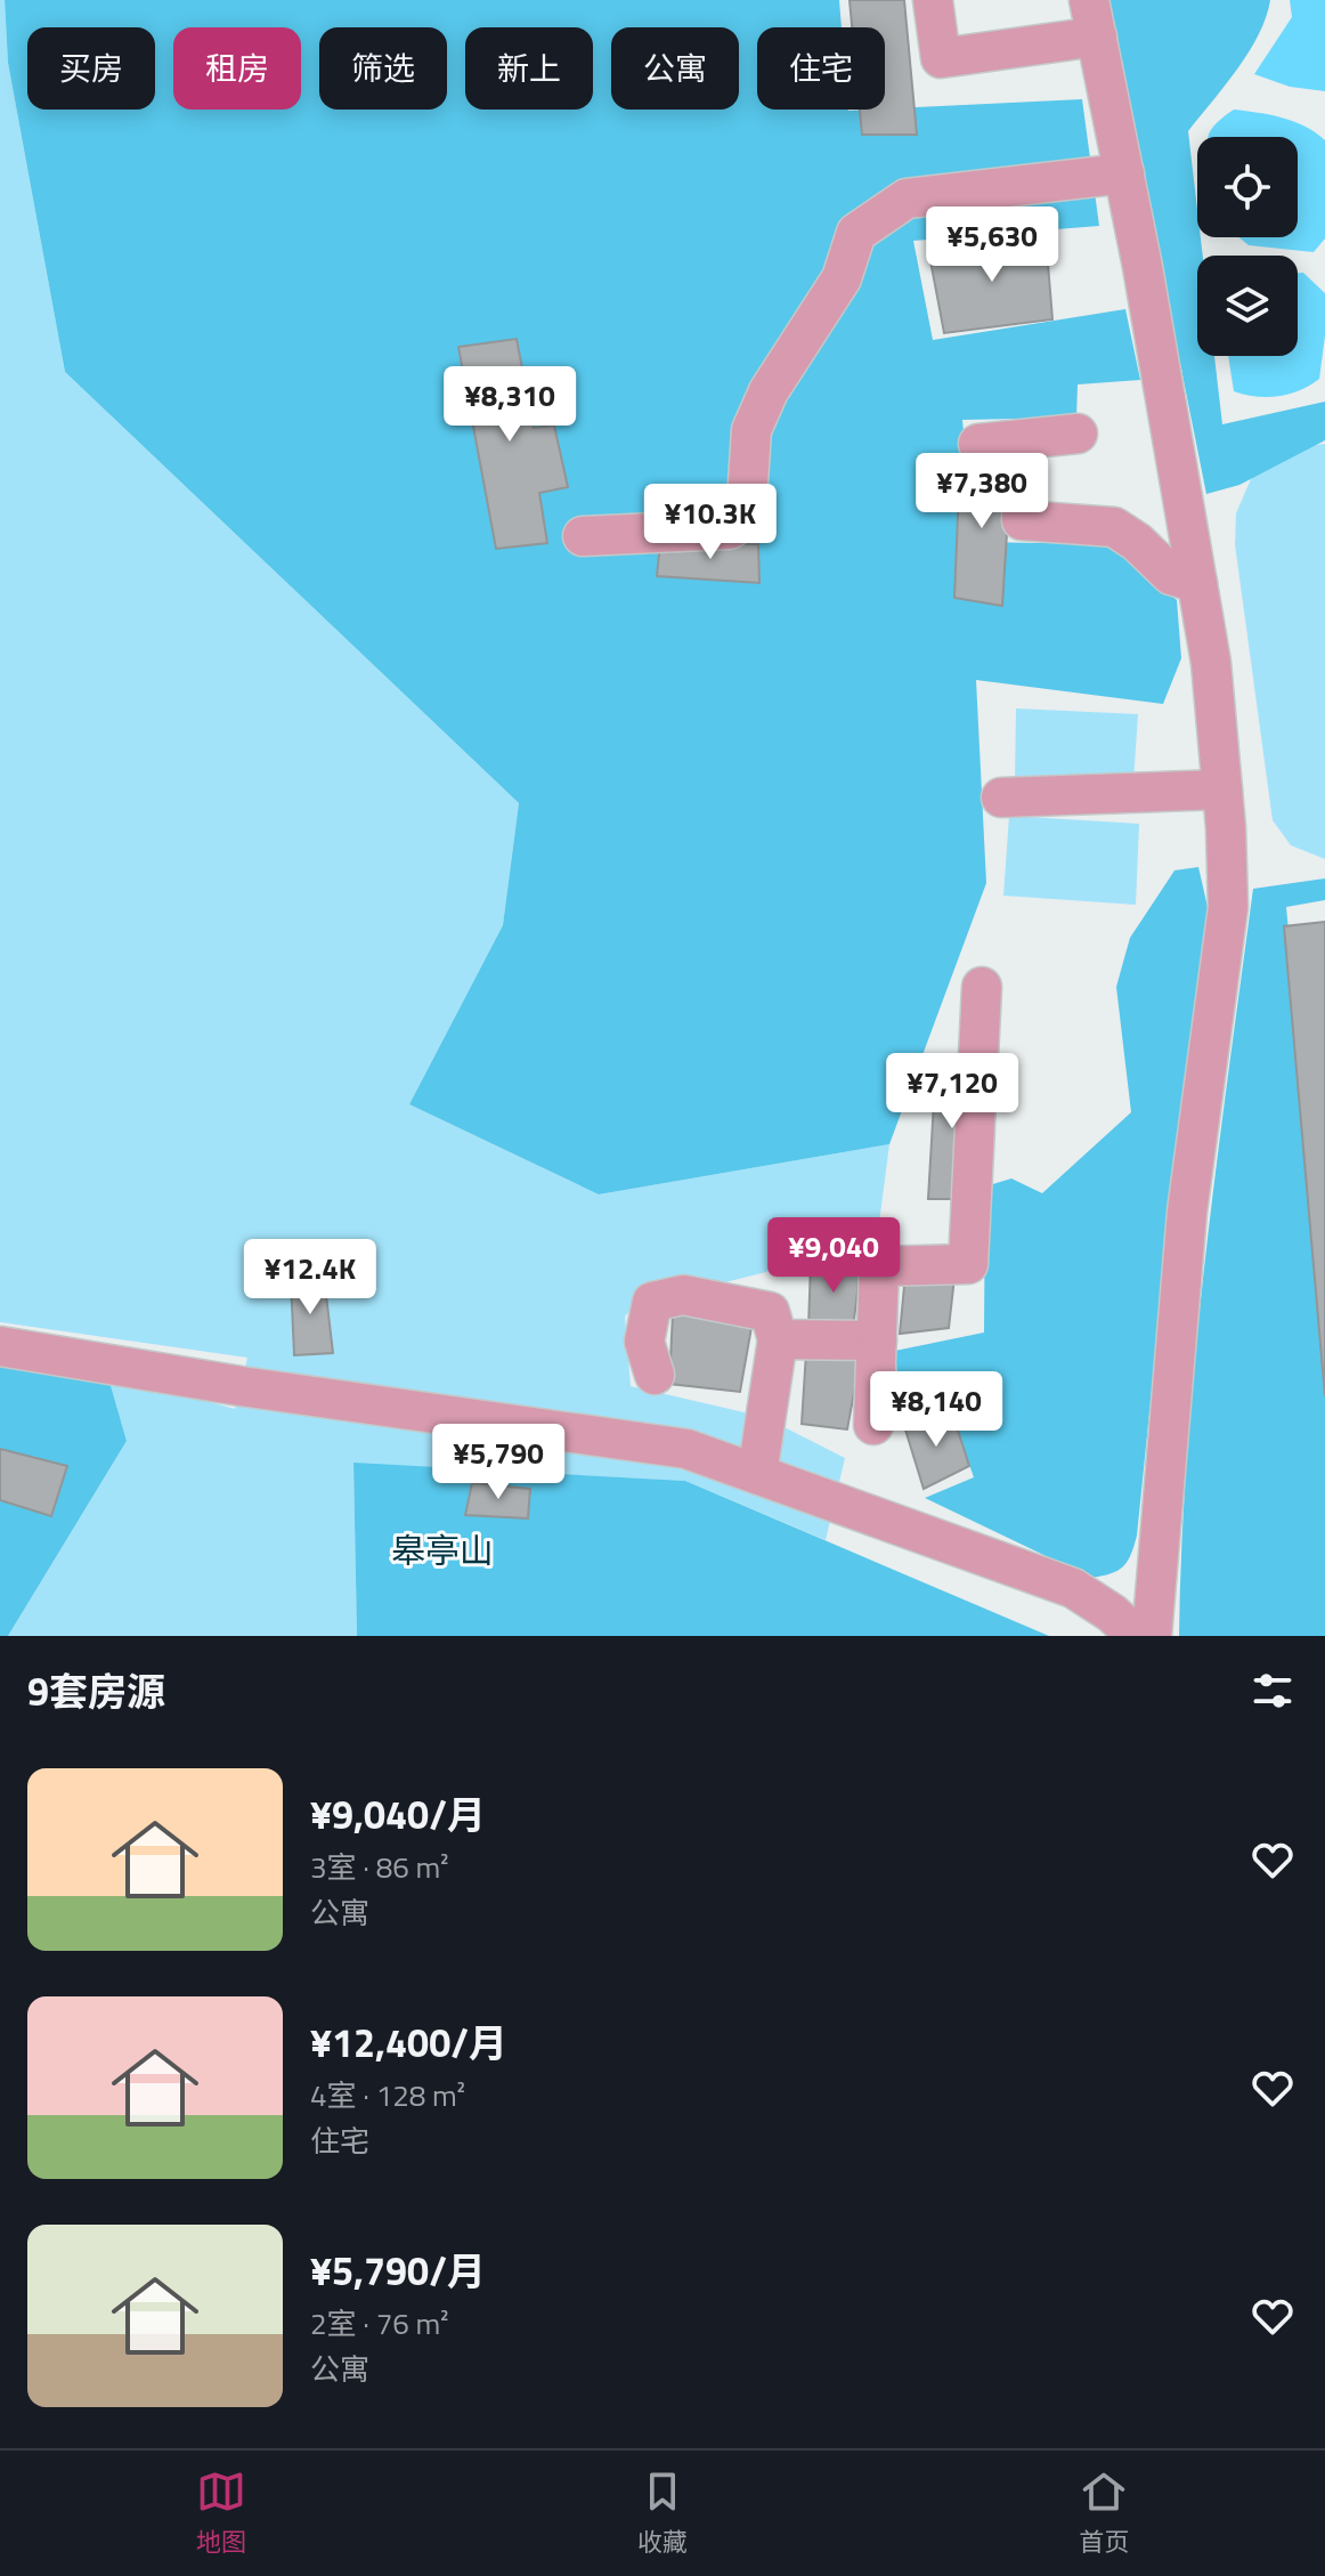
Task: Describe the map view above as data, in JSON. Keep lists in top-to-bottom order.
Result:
{
  "parks": ["皋亭山"],
  "page": {
    "chip": [
      "买房",
      "租房",
      "筛选",
      "新上",
      "公寓",
      "住宅"
    ],
    "price": [
      "¥5,630",
      "¥8,310",
      "¥7,380",
      "¥10.3K",
      "¥7,120",
      "¥9,040",
      "¥12.4K",
      "¥8,140",
      "¥5,790"
    ],
    "heading": "9套房源",
    "list": [
      {
        "name": "¥9,040/月",
        "note": "3室 · 86 m² · 公寓"
      },
      {
        "name": "¥12,400/月",
        "note": "4室 · 128 m² · 住宅"
      },
      {
        "name": "¥5,790/月",
        "note": "2室 · 76 m² · 公寓"
      }
    ],
    "tabs": ["地图", "收藏", "首页"]
  }
}
